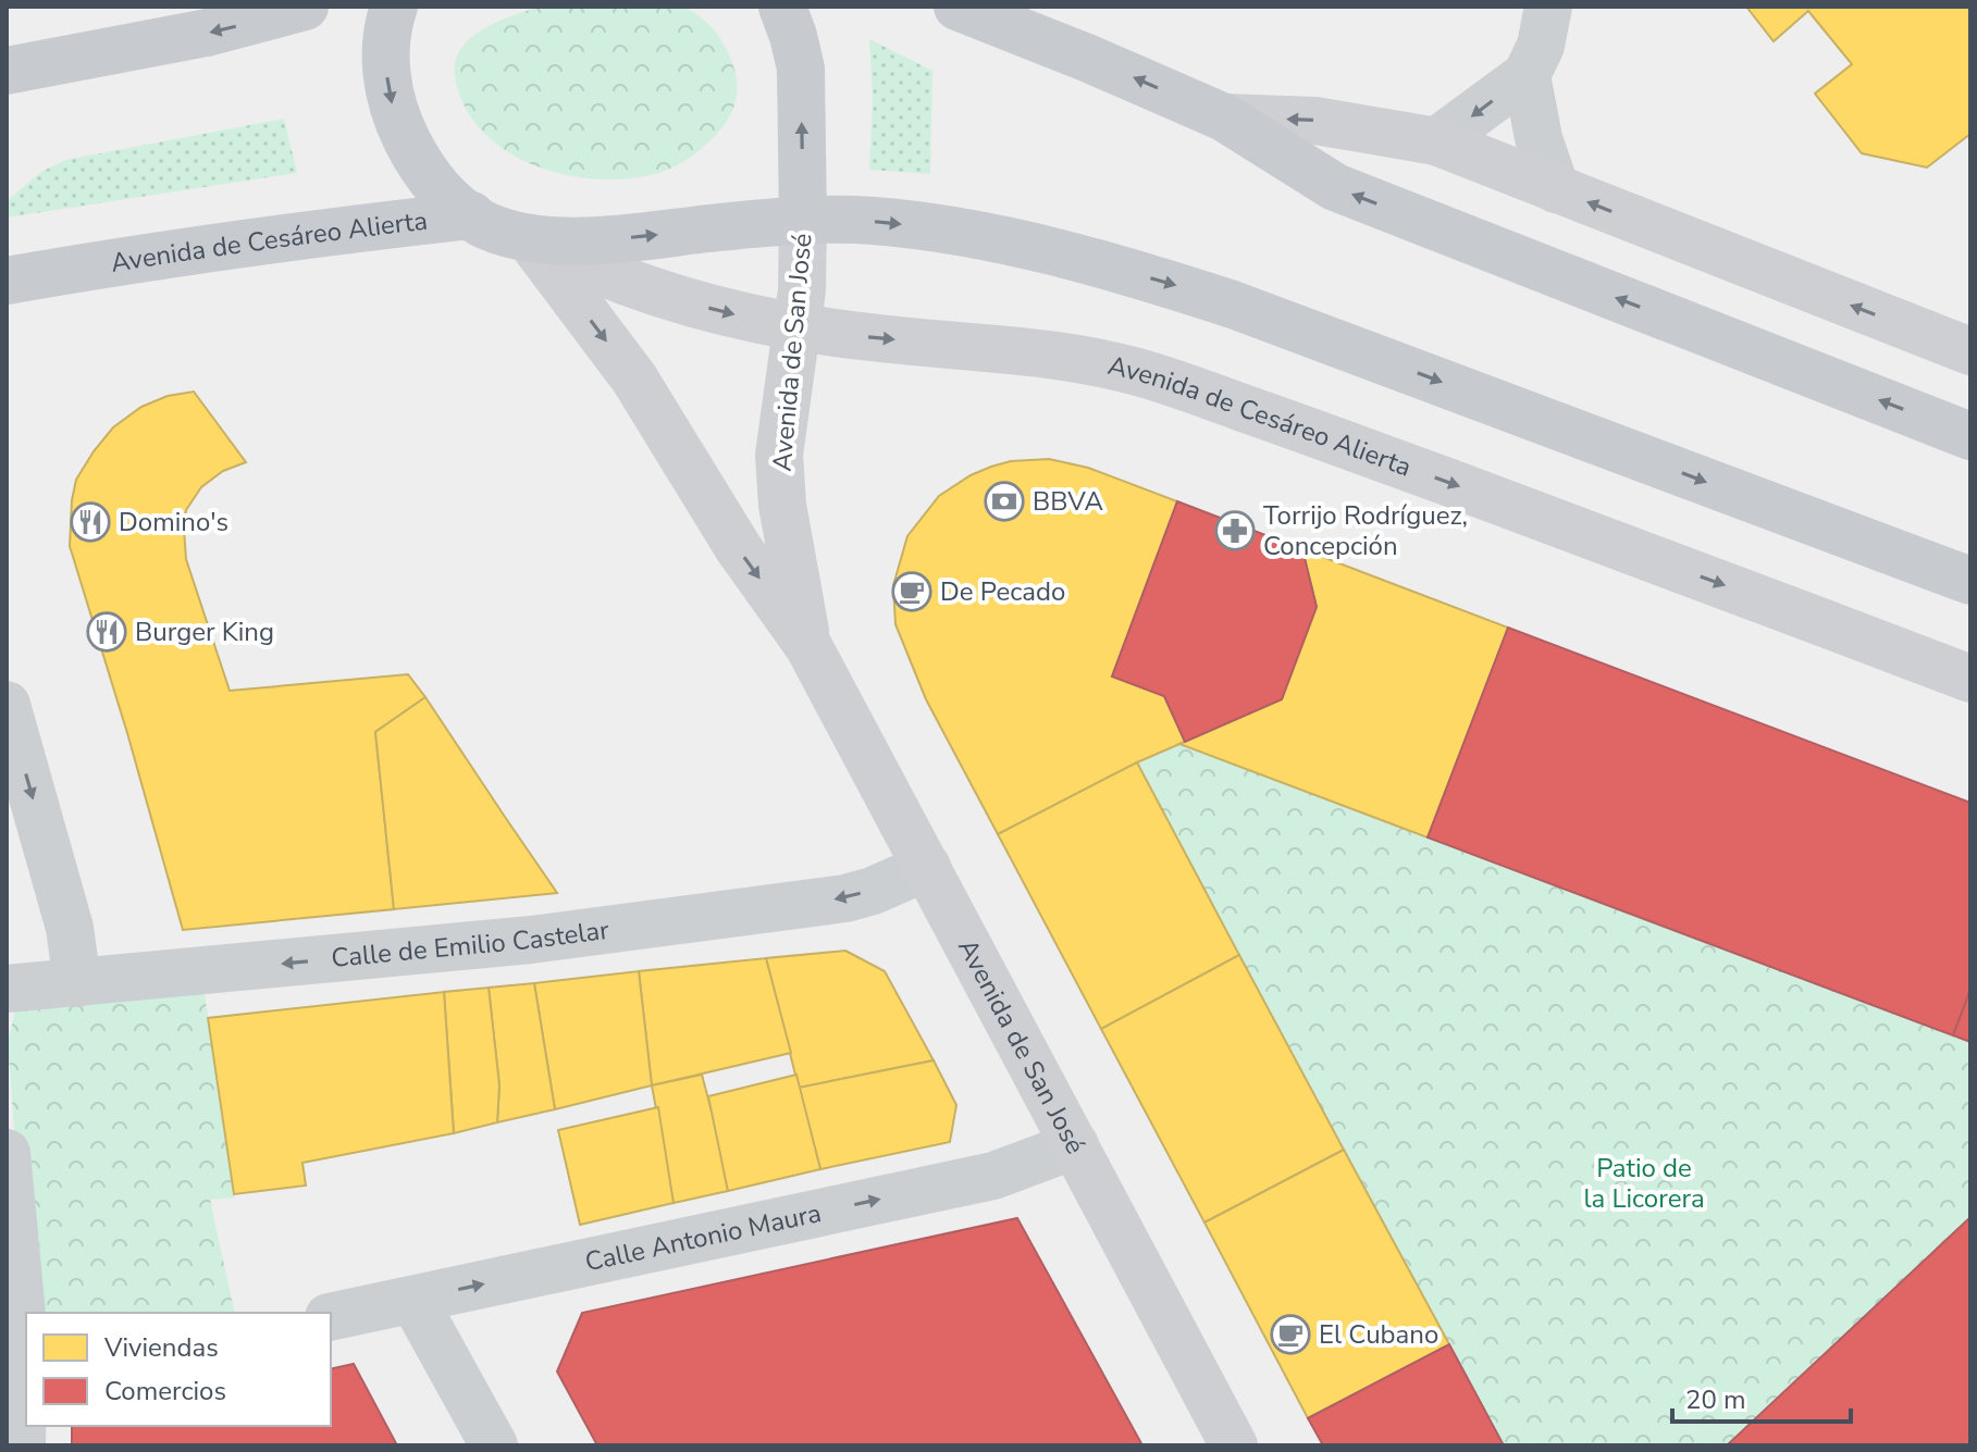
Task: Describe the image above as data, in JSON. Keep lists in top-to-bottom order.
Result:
{
  "streets": {
    "main road": ["Avenida de Cesáreo Alierta", "Avenida de San José"],
    "street": ["Calle de Emilio Castelar", "Calle Antonio Maura"]
  },
  "crossings": [
    ["Avenida de Cesáreo Alierta", "Avenida de San José"],
    ["Avenida de San José", "Calle de Emilio Castelar"],
    ["Avenida de San José", "Calle Antonio Maura"]
  ],
  "one_way": ["Calle de Emilio Castelar", "Calle Antonio Maura"],
  "parks": ["Patio de la Licorera"],
  "places": {
    "bank": ["BBVA"],
    "restaurant": ["Domino's", "Burger King"],
    "pharmacy": ["Torrijo Rodríguez, Concepción"],
    "cafe": ["De Pecado", "El Cubano"]
  },
  "legend": ["Viviendas", "Comercios"],
  "scale_bar": "20 m"
}
